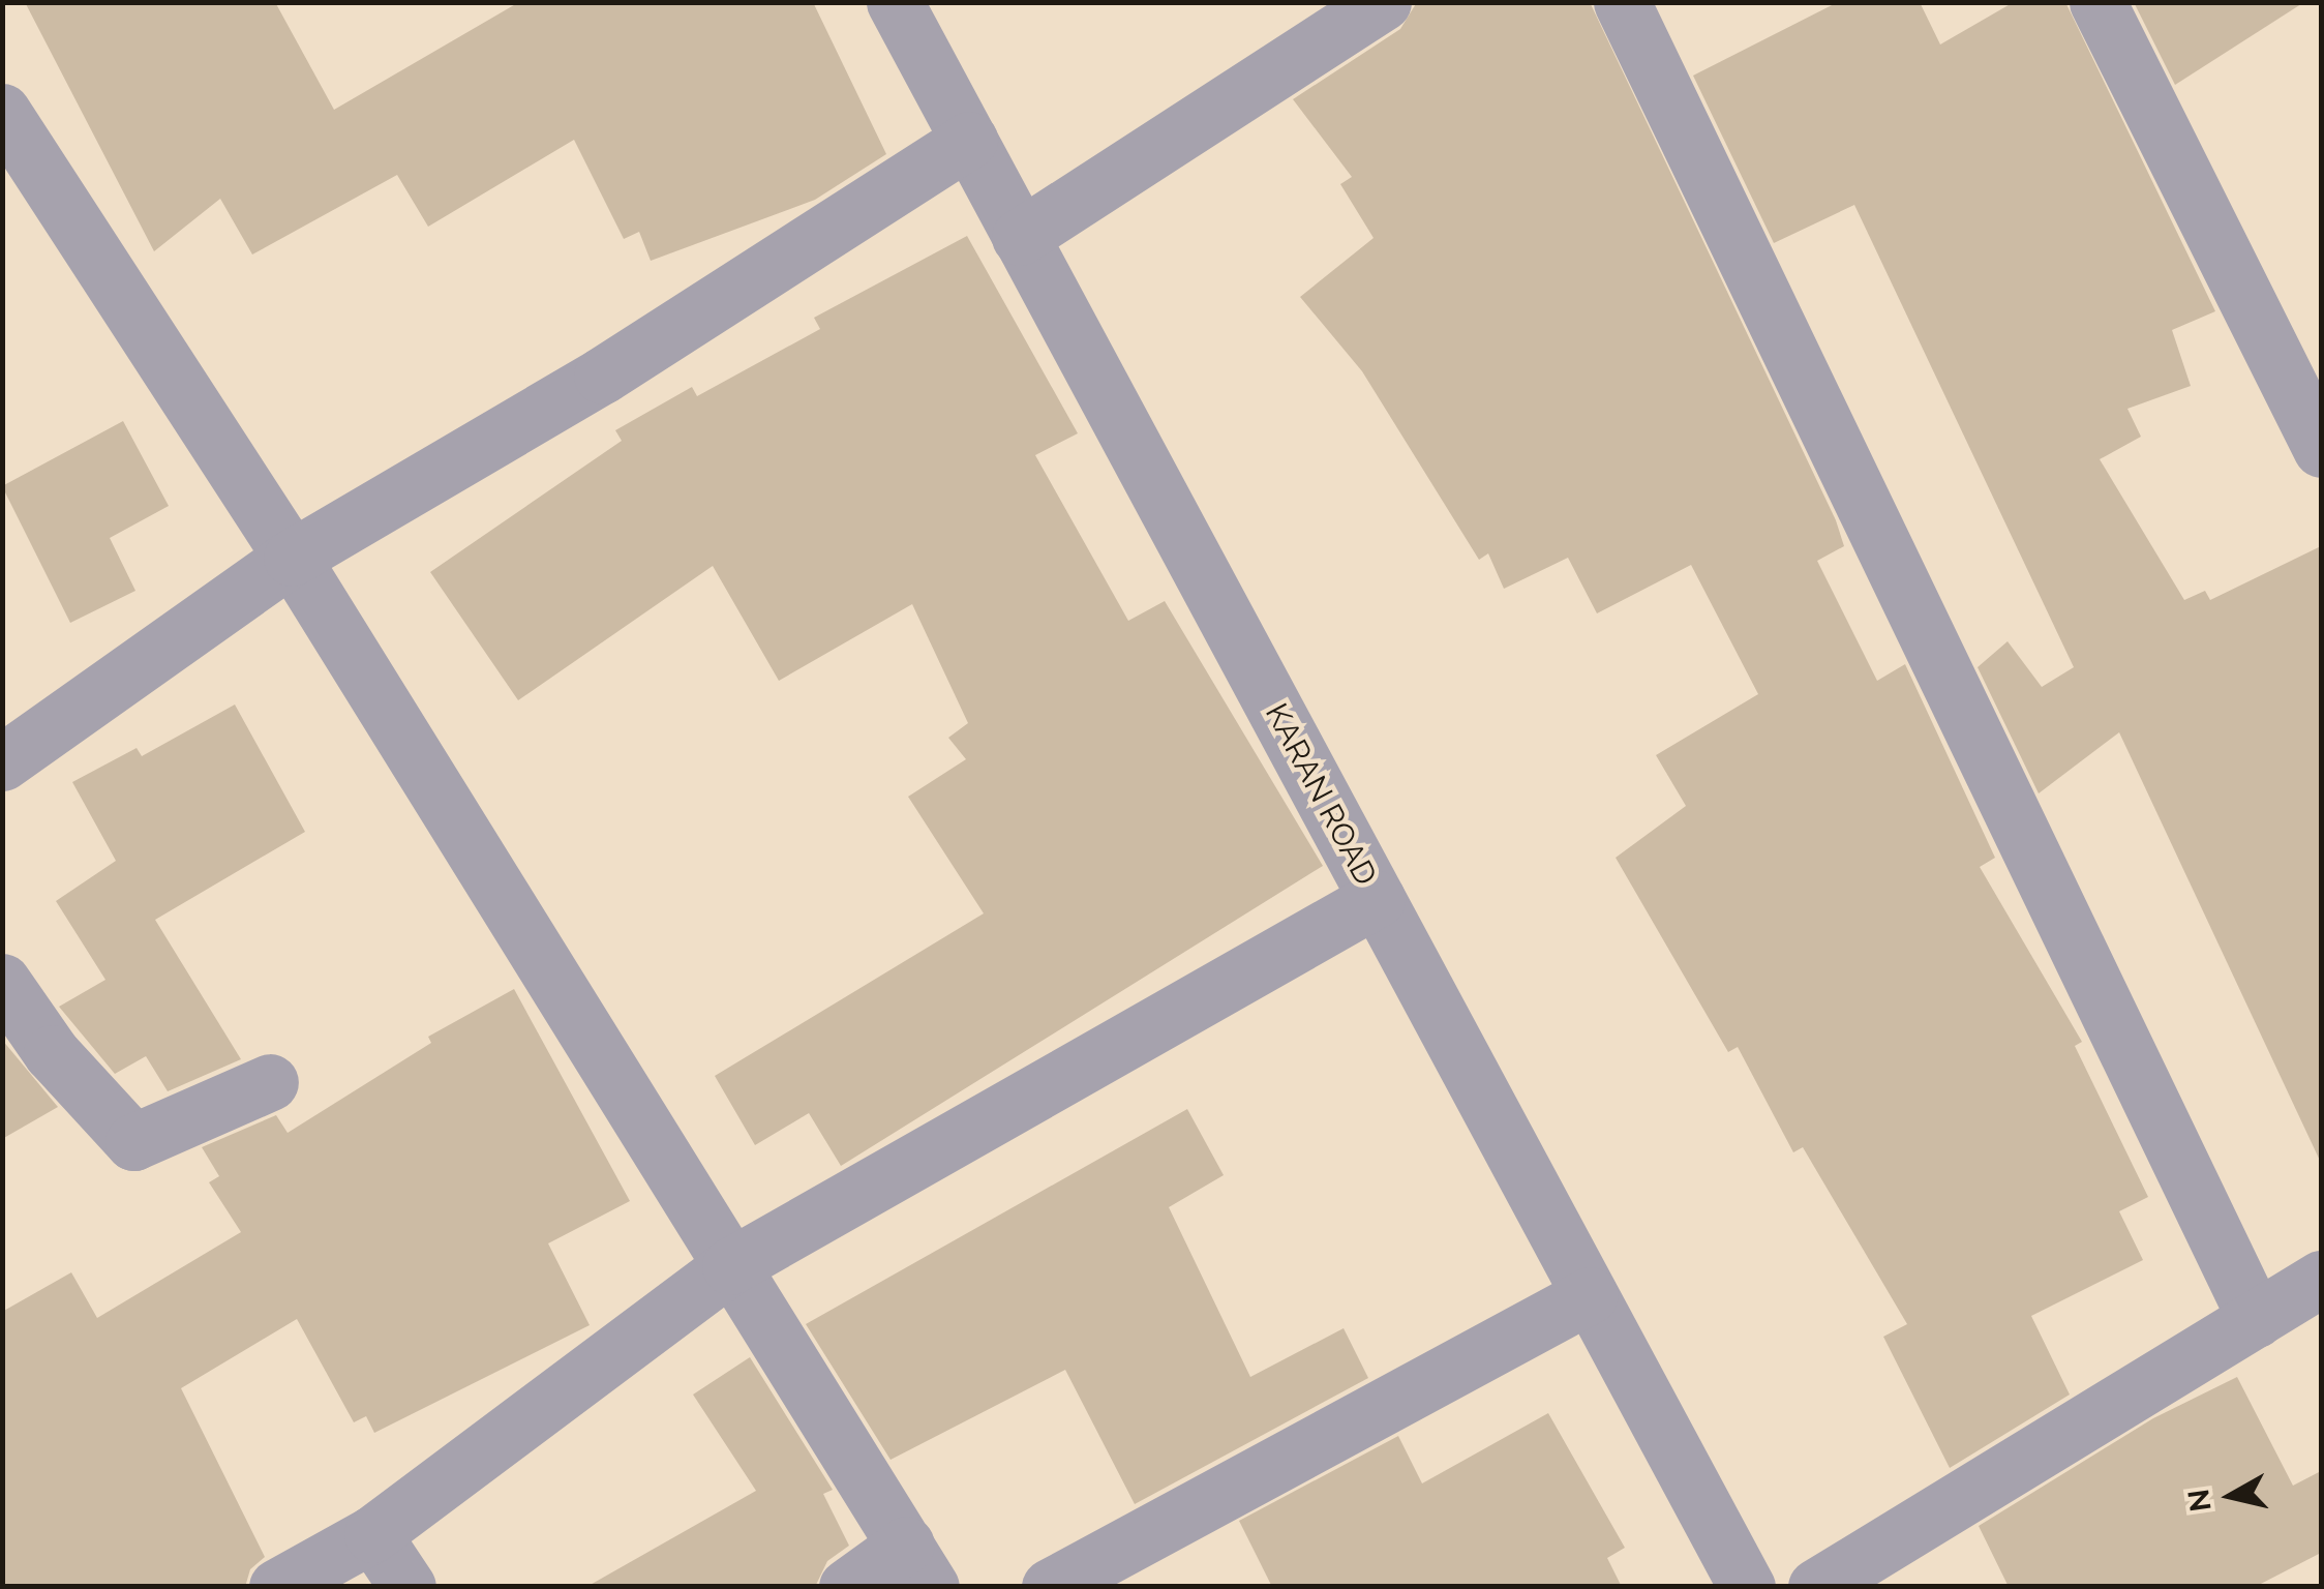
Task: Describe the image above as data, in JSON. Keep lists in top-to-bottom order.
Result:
{
  "streets": {
    "street": ["KARAN ROAD"]
  },
  "north": "left"
}
